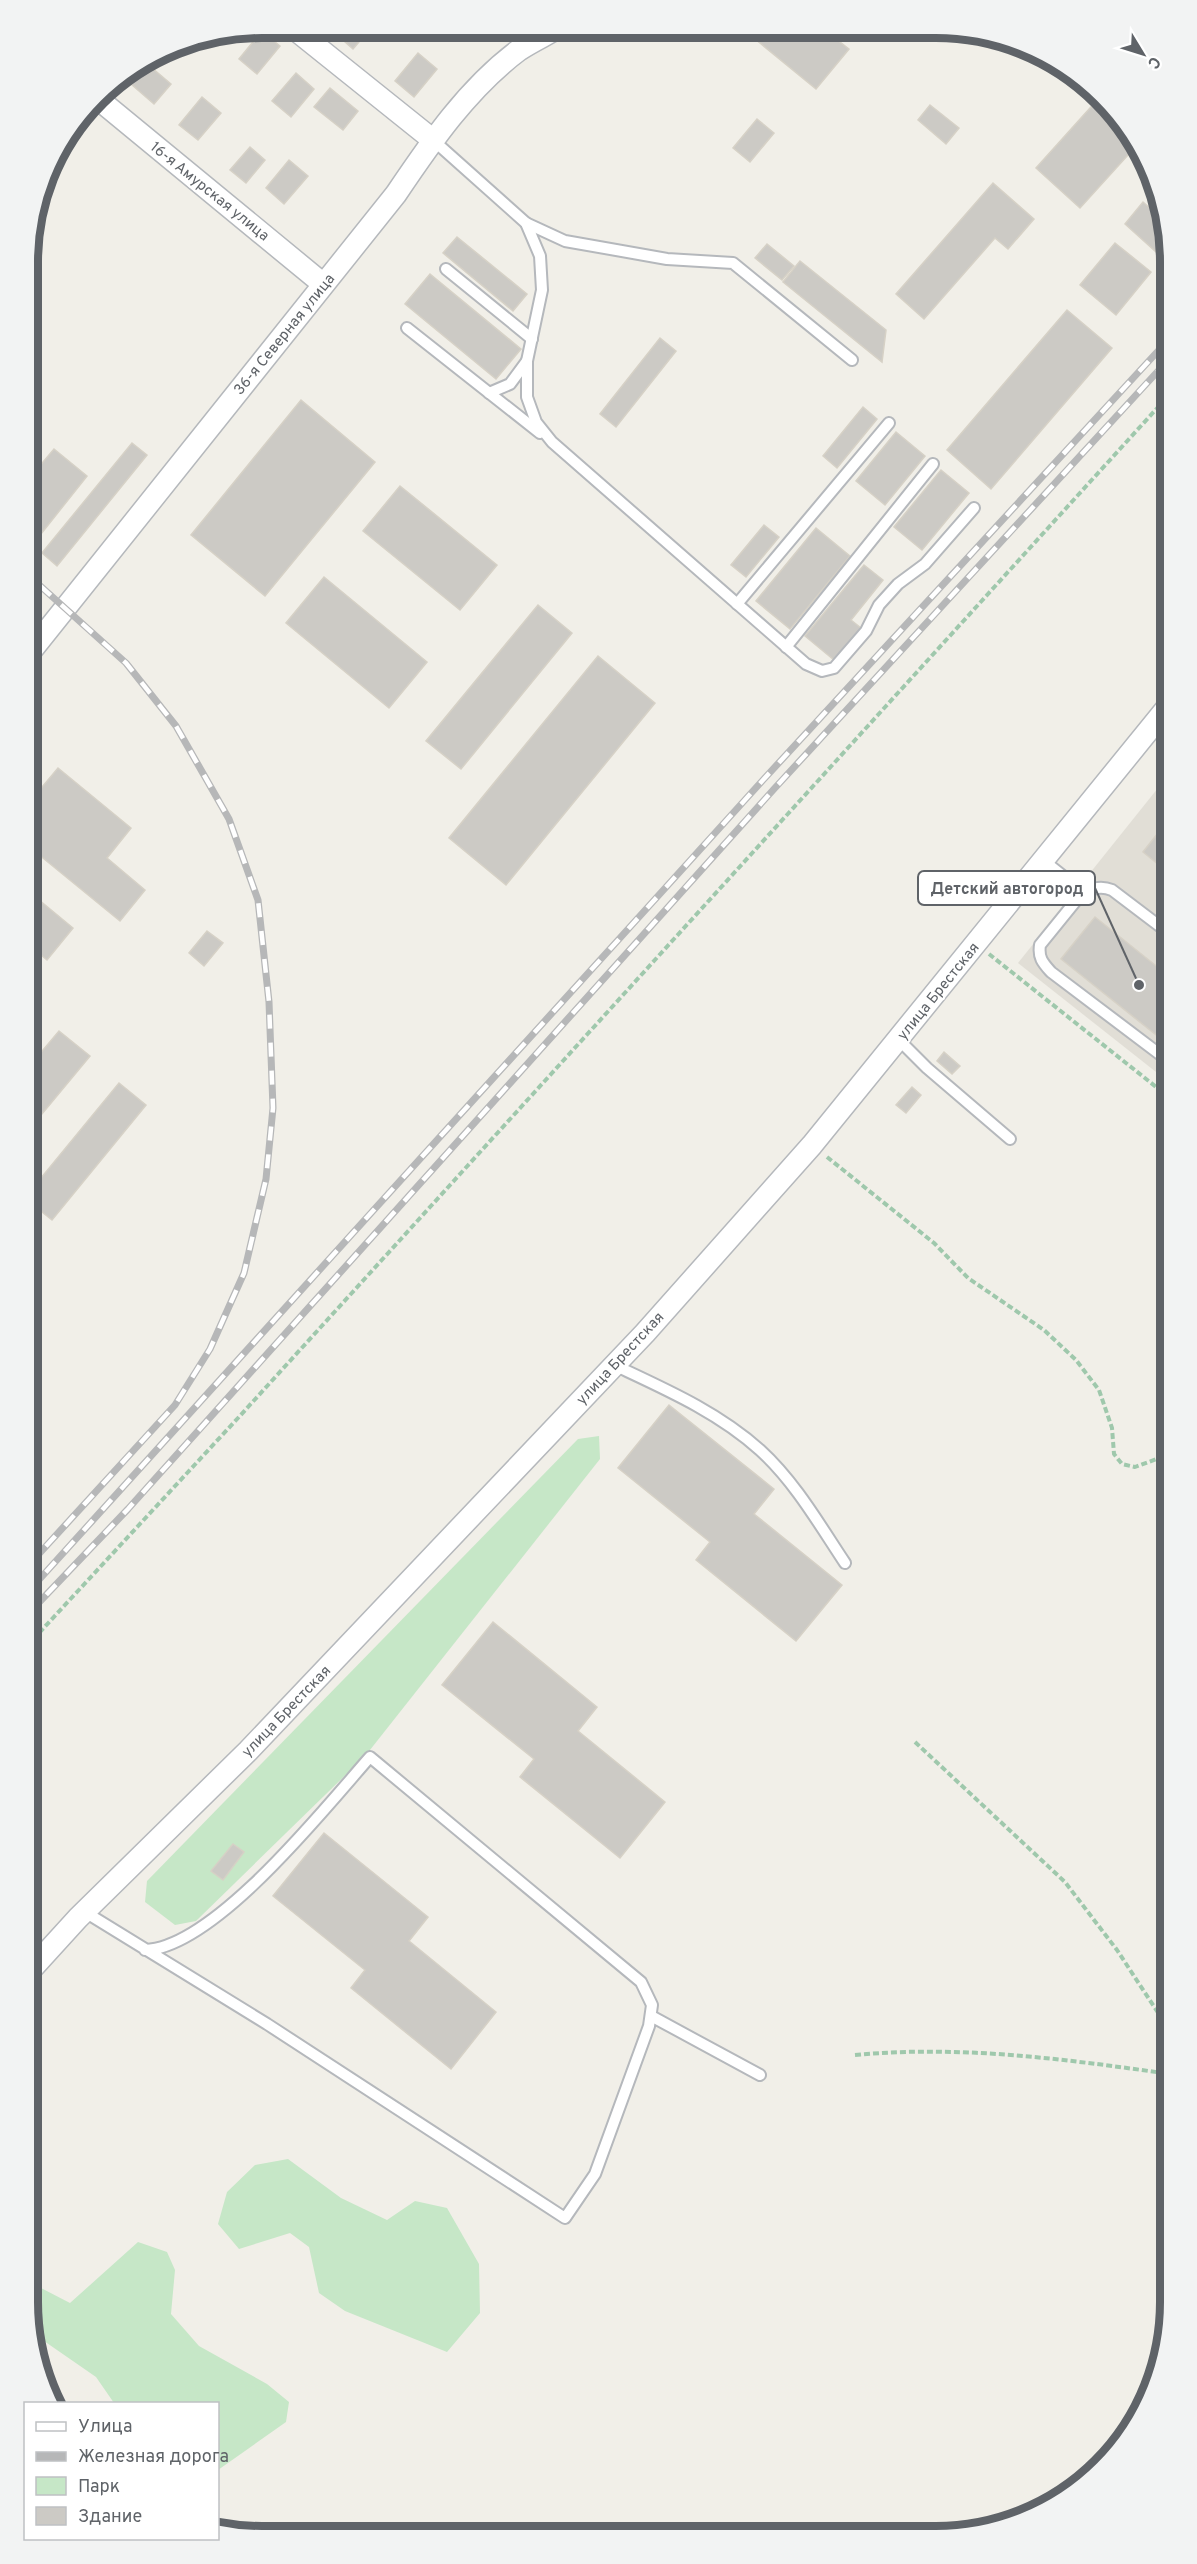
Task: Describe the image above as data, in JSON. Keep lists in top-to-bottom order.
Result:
{
  "streets": {
    "street": ["16-я Амурская улица", "36-я Северная улица", "улица Брестская"]
  },
  "crossings": [
    ["16-я Амурская улица", "36-я Северная улица"]
  ],
  "places": ["Детский автогород"],
  "legend": [
    "Улица",
    "Железная дорога",
    "Парк",
    "Здание"
  ],
  "north": "bottom right"
}
